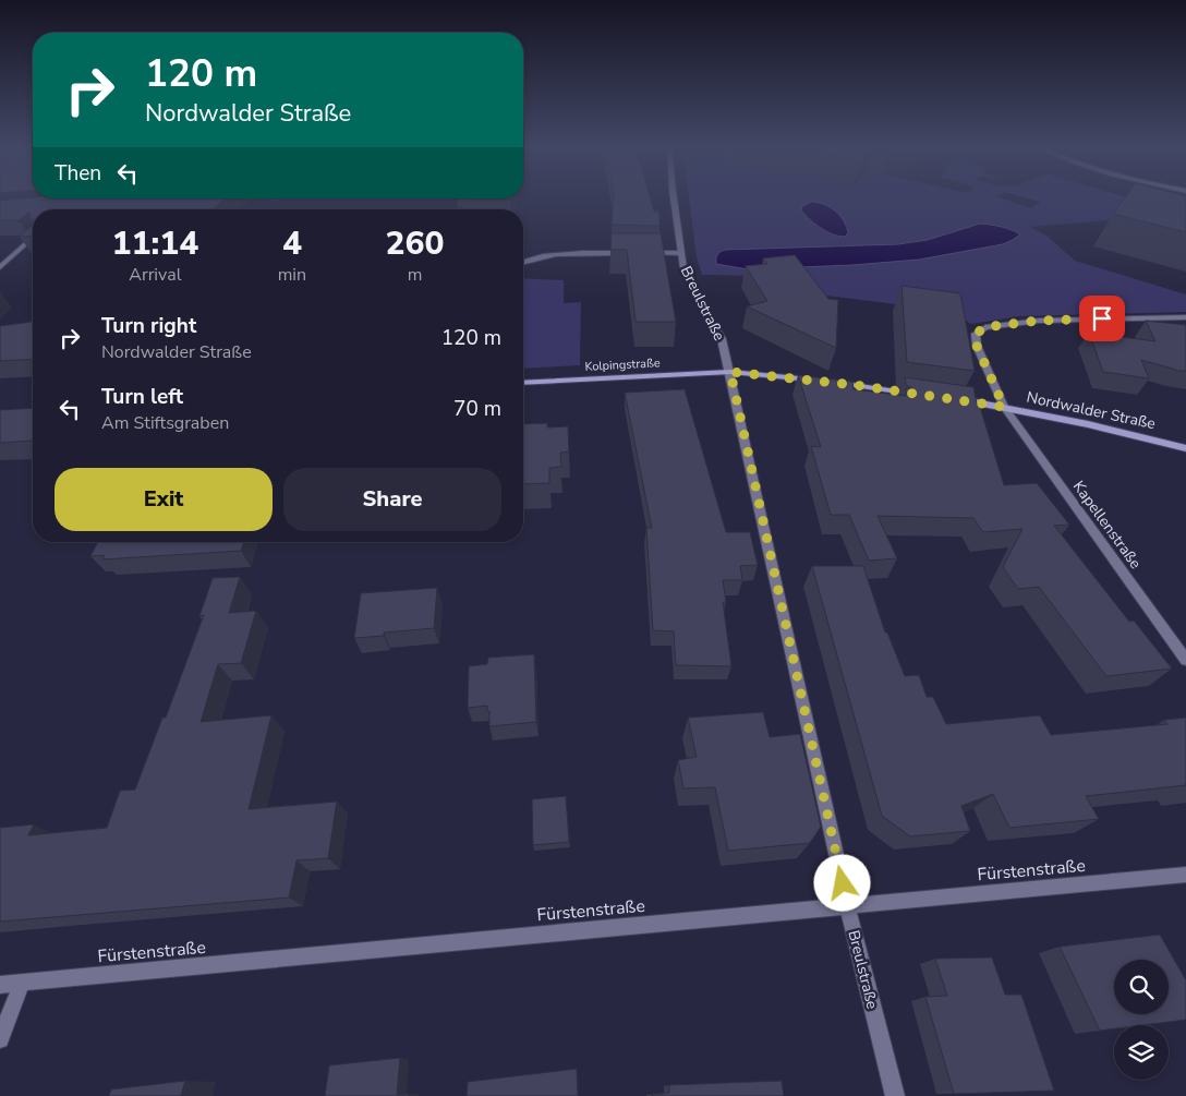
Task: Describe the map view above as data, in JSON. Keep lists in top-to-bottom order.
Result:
{
  "streets": {
    "street": [
      "Breulstraße",
      "Kolpingstraße",
      "Nordwalder Straße",
      "Kapellenstraße",
      "Fürstenstraße"
    ]
  },
  "crossings": [
    ["Breulstraße", "Kolpingstraße"],
    ["Breulstraße", "Fürstenstraße"],
    ["Nordwalder Straße", "Kapellenstraße"]
  ],
  "page": {
    "turn": ["120 m", "Nordwalder Straße"],
    "then": "Then",
    "eta": [
      "11:14",
      "Arrival",
      "4",
      "min",
      "260",
      "m"
    ],
    "list": [
      {
        "name": "Turn right",
        "note": "Nordwalder Straße",
        "value": "120 m"
      },
      {
        "name": "Turn left",
        "note": "Am Stiftsgraben",
        "value": "70 m"
      }
    ],
    "buttons": ["Exit", "Share"]
  }
}
